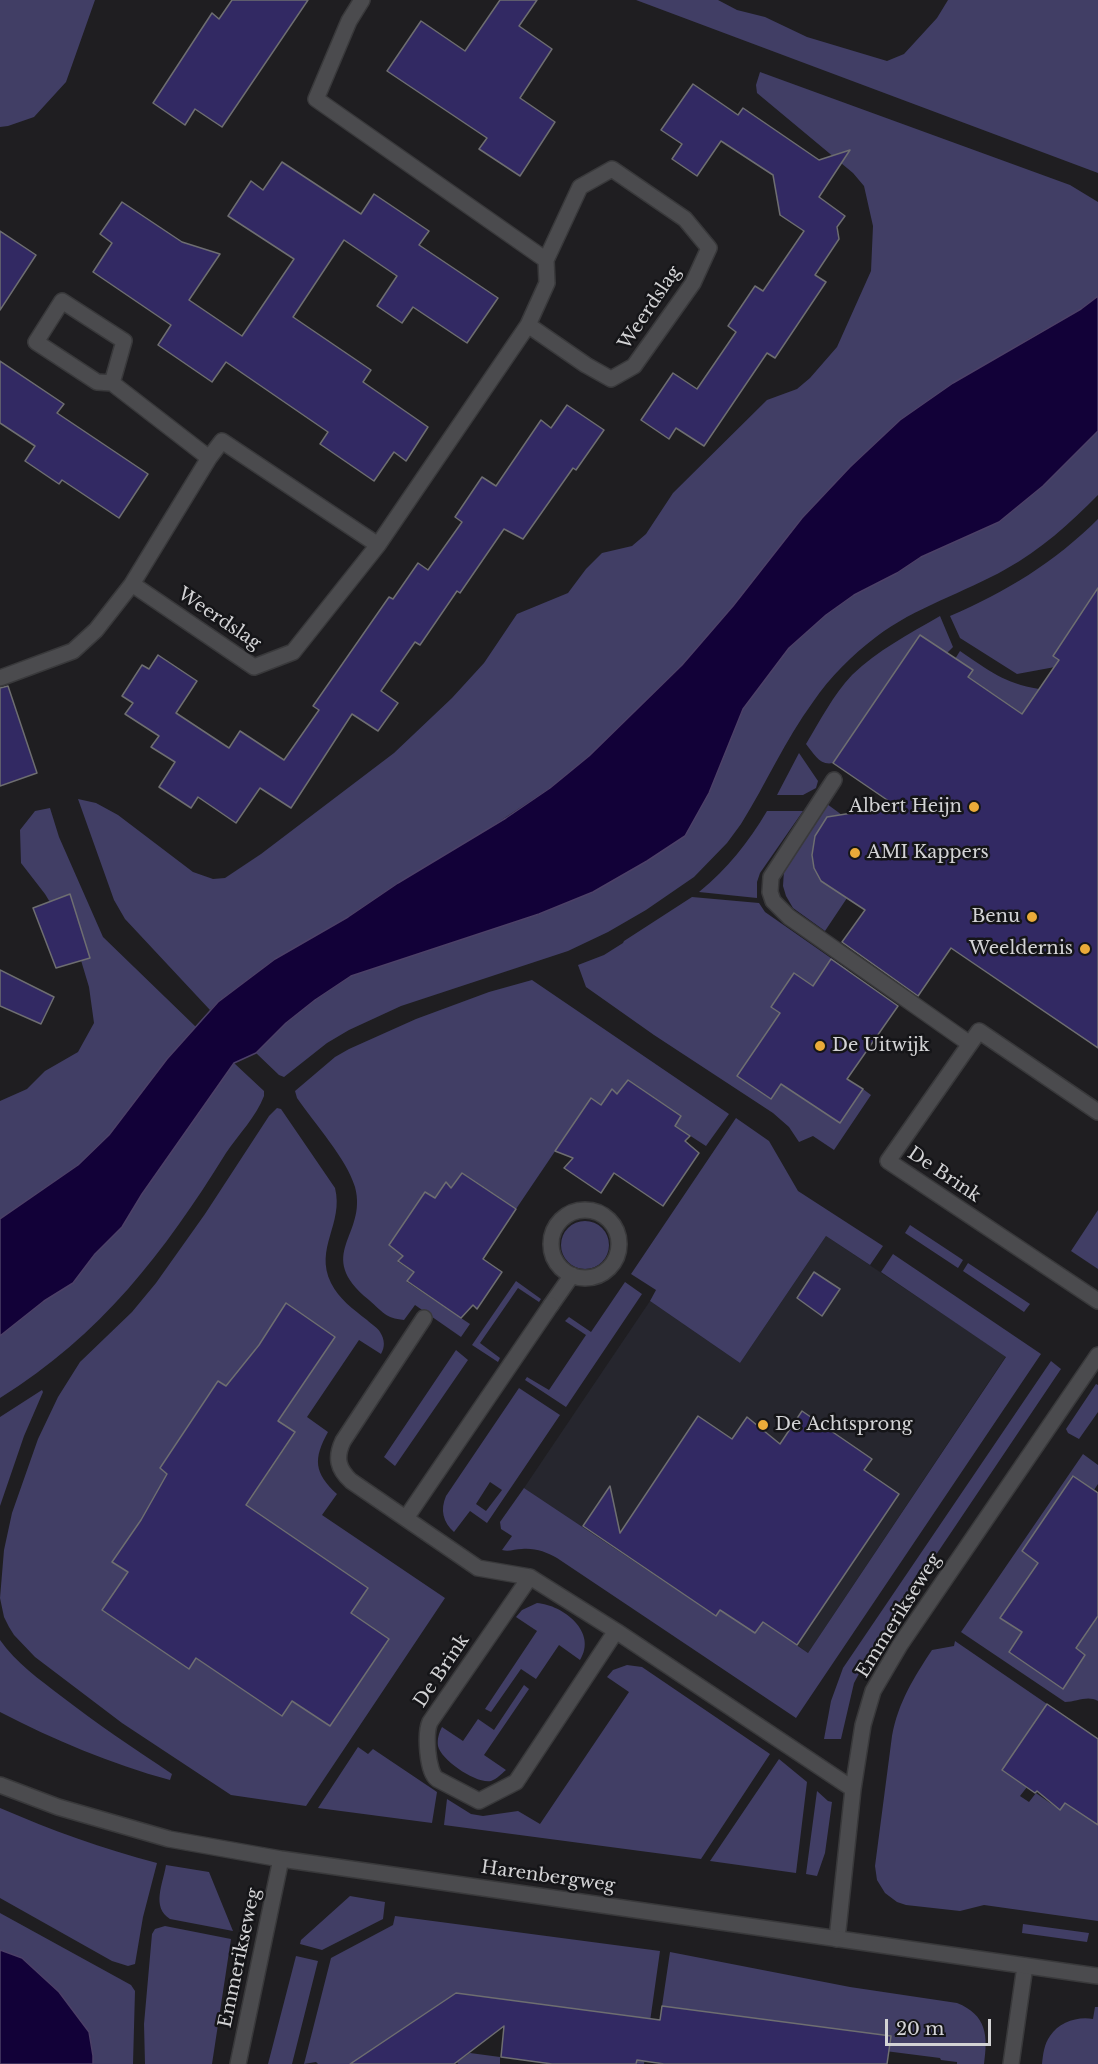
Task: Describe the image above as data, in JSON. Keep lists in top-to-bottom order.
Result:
{
  "streets": {
    "street": [
      "Weerdslag",
      "De Brink",
      "Emmerikseweg",
      "Harenbergweg"
    ]
  },
  "crossings": [
    ["Emmerikseweg", "Harenbergweg"]
  ],
  "places": [
    "Albert Heijn",
    "AMI Kappers",
    "Benu",
    "Weeldernis",
    "De Uitwijk",
    "De Achtsprong"
  ],
  "scale_bar": "20 m"
}
